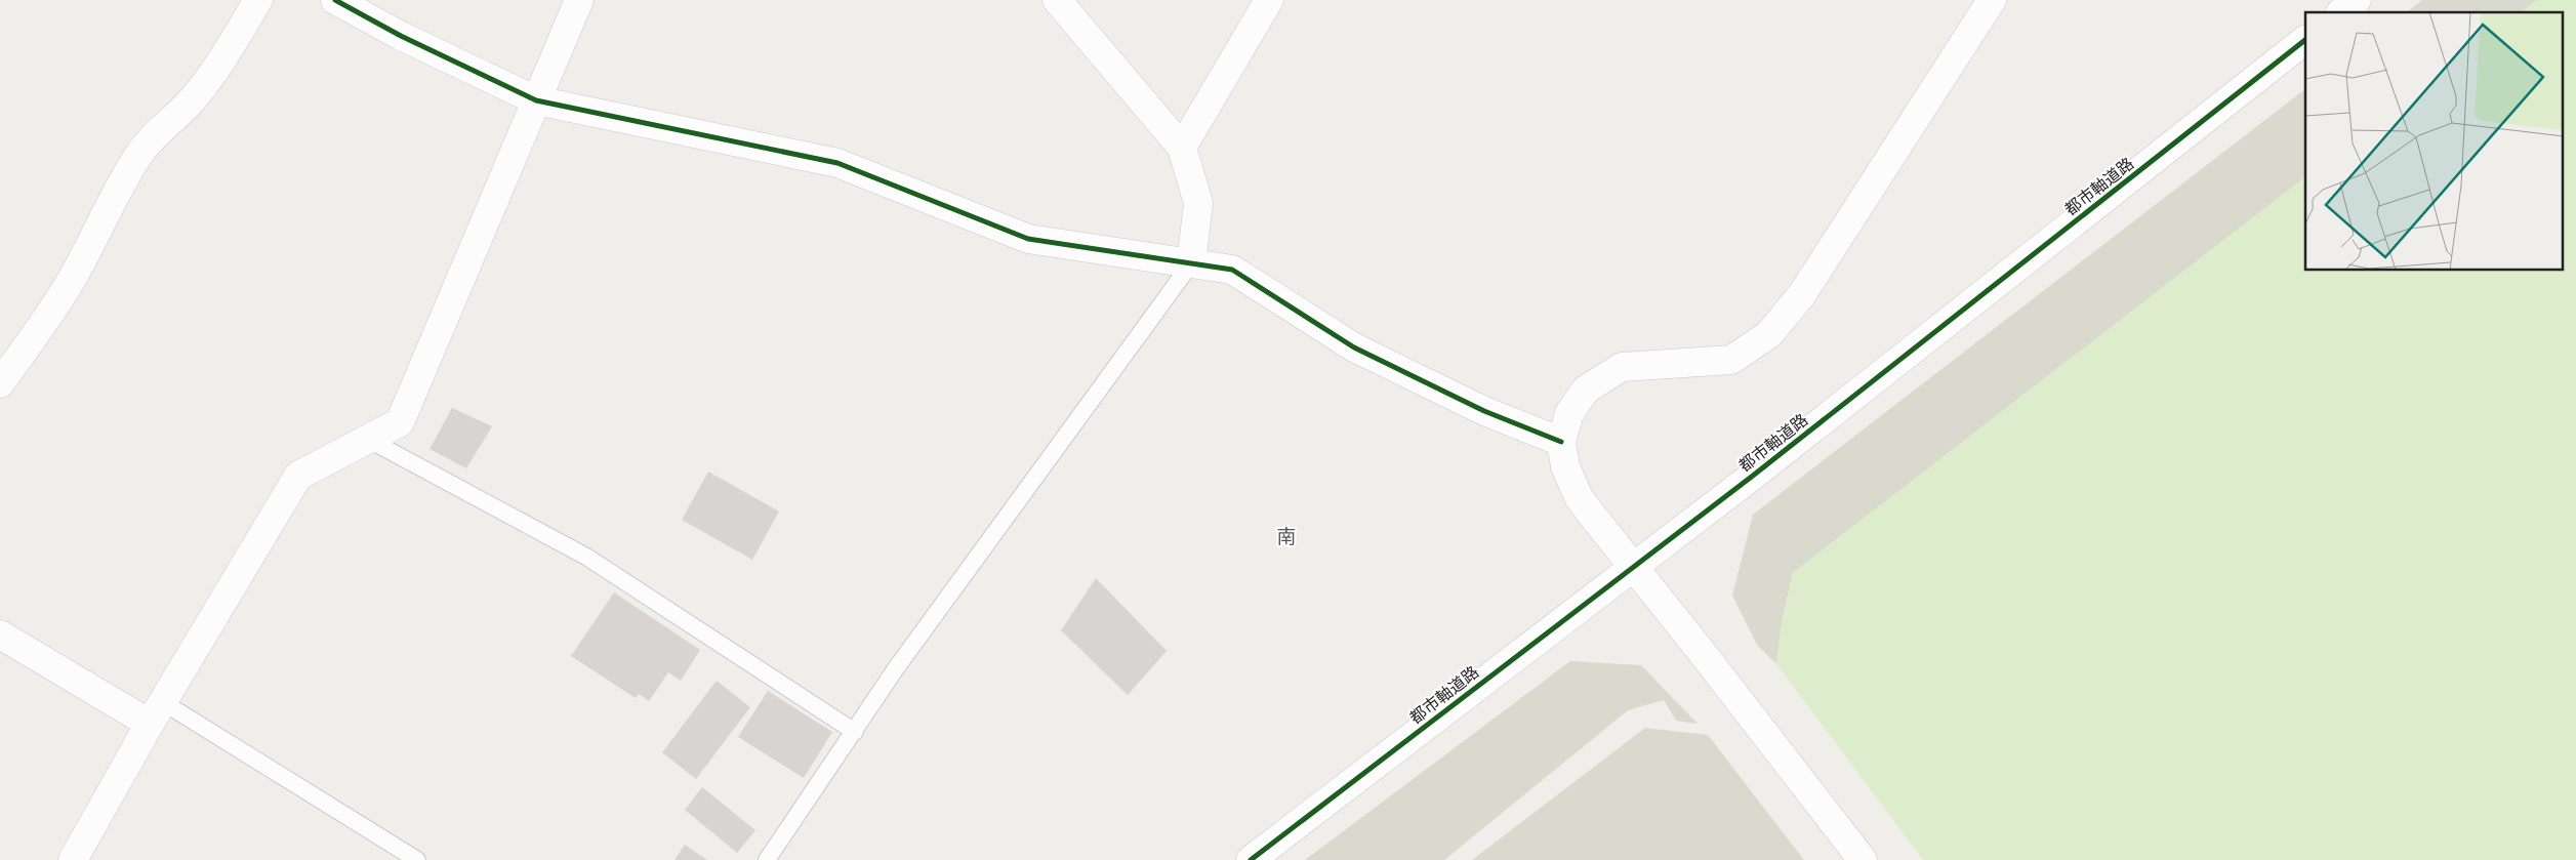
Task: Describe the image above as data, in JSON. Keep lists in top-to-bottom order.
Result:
{
  "streets": {
    "street": ["都市軸道路"]
  },
  "districts": ["南"]
}
